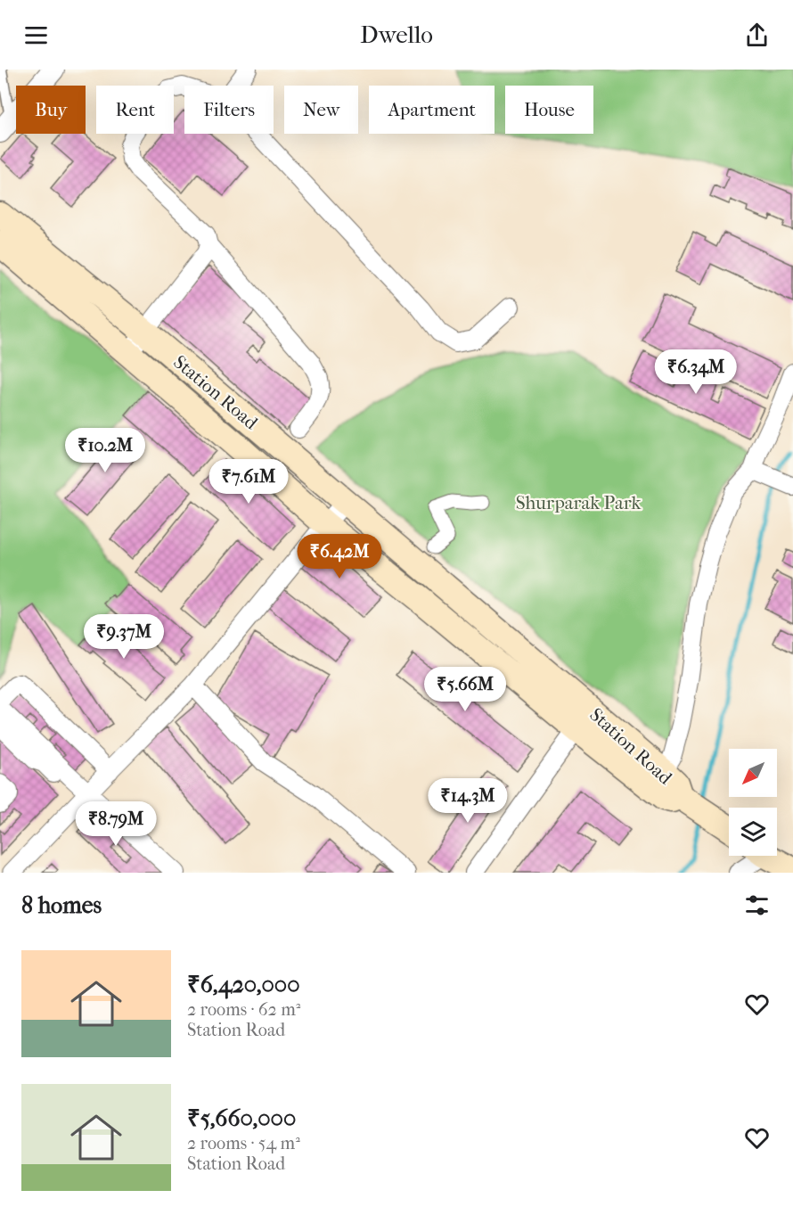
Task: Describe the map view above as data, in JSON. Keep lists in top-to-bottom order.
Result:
{
  "streets": {
    "main road": ["Station Road"]
  },
  "parks": ["Shurparak Park"],
  "north": "bottom left",
  "page": {
    "header": "Dwello",
    "chip": [
      "Buy",
      "Rent",
      "Filters",
      "New",
      "Apartment",
      "House"
    ],
    "price": [
      "₹6.34M",
      "₹10.2M",
      "₹7.61M",
      "₹6.42M",
      "₹9.37M",
      "₹5.66M",
      "₹14.3M",
      "₹8.79M"
    ],
    "heading": "8 homes",
    "list": [
      {
        "name": "₹6,420,000",
        "note": "2 rooms · 62 m² · Station Road"
      },
      {
        "name": "₹5,660,000",
        "note": "2 rooms · 54 m² · Station Road"
      }
    ]
  }
}
